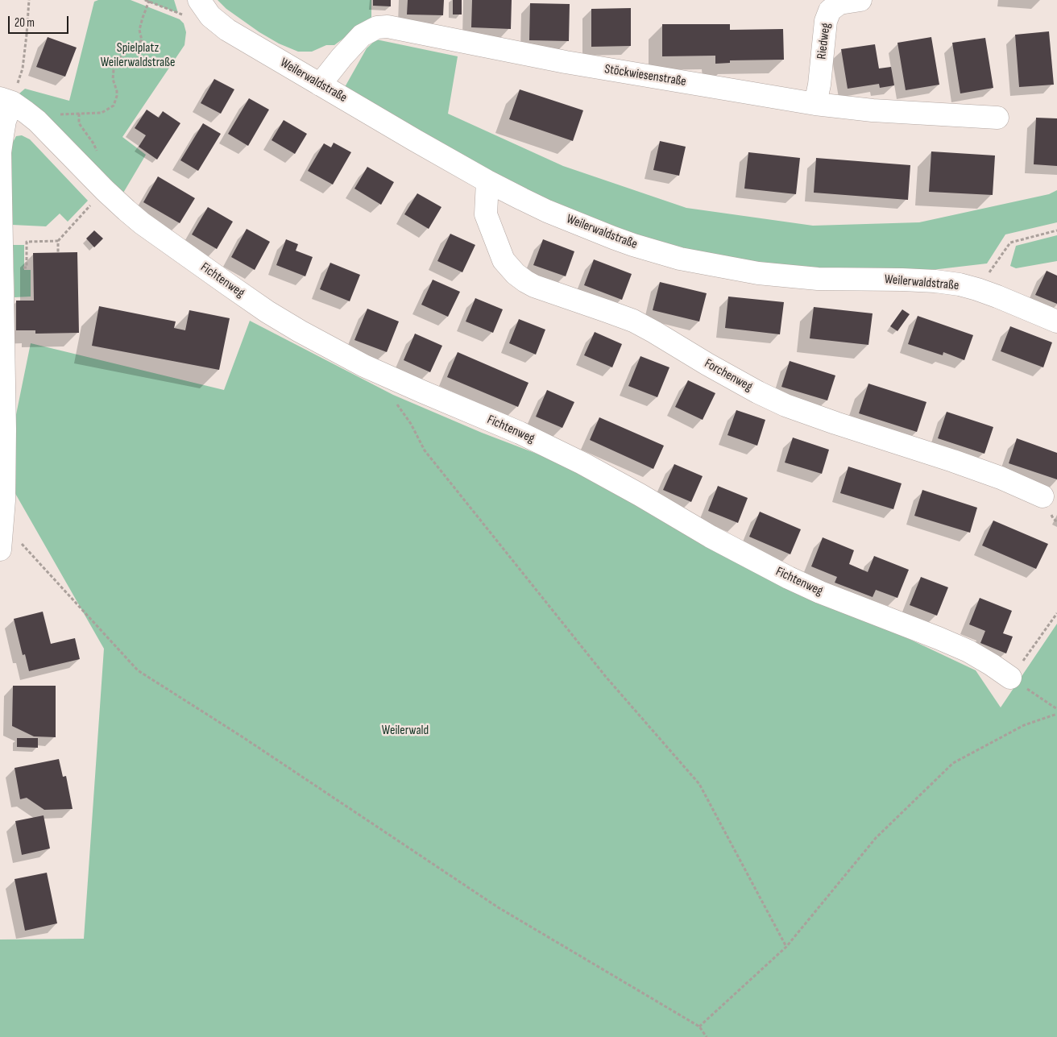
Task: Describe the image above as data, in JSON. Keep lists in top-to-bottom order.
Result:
{
  "streets": {
    "street": [
      "Riedweg",
      "Stöckwiesenstraße",
      "Weilerwaldstraße",
      "Fichtenweg",
      "Forchenweg"
    ]
  },
  "crossings": [
    ["Riedweg", "Stöckwiesenstraße"],
    ["Stöckwiesenstraße", "Weilerwaldstraße"],
    ["Weilerwaldstraße", "Forchenweg"]
  ],
  "parks": ["Spielplatz Weilerwaldstraße", "Weilerwald"],
  "scale_bar": "20 m"
}
